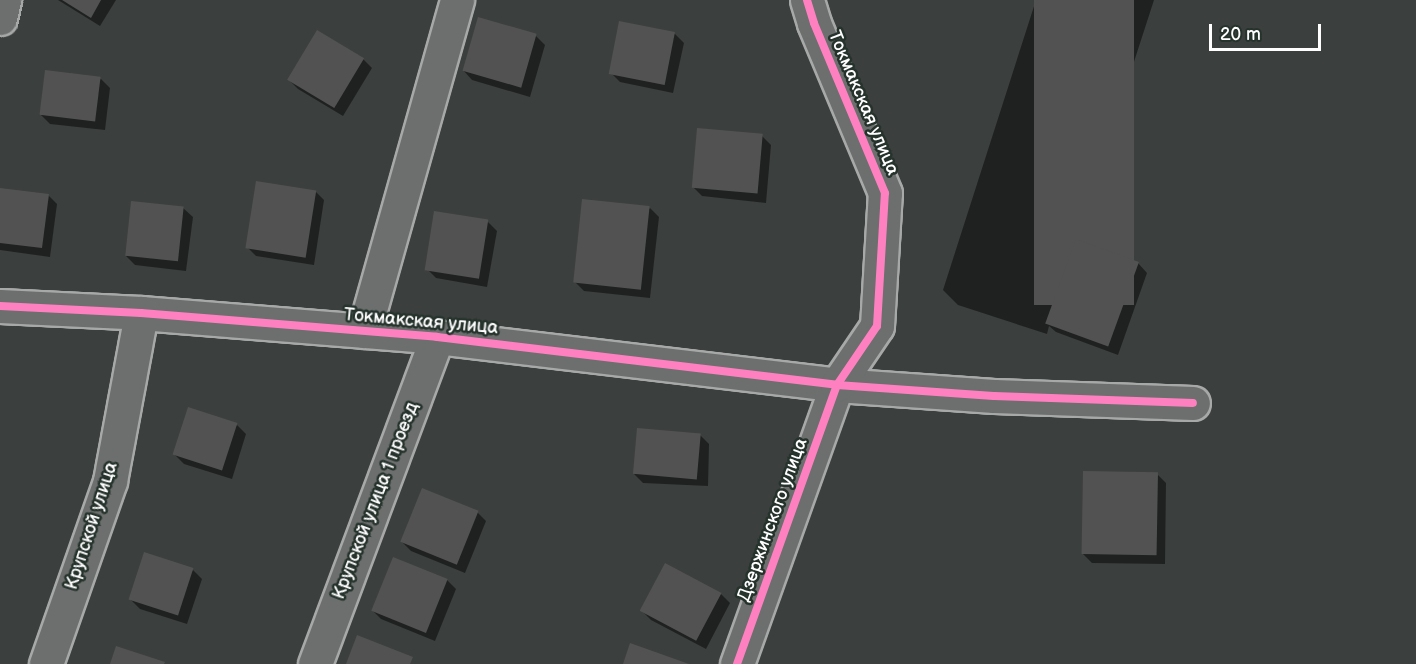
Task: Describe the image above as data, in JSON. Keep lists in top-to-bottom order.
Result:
{
  "streets": {
    "street": [
      "Токмакская улица",
      "Крупской улица 1 проезд",
      "Дзержинского улица",
      "Крупской улица"
    ]
  },
  "crossings": [
    ["Токмакская улица", "Крупской улица 1 проезд"],
    ["Токмакская улица", "Дзержинского улица"],
    ["Токмакская улица", "Крупской улица"]
  ],
  "scale_bar": "20 m"
}
